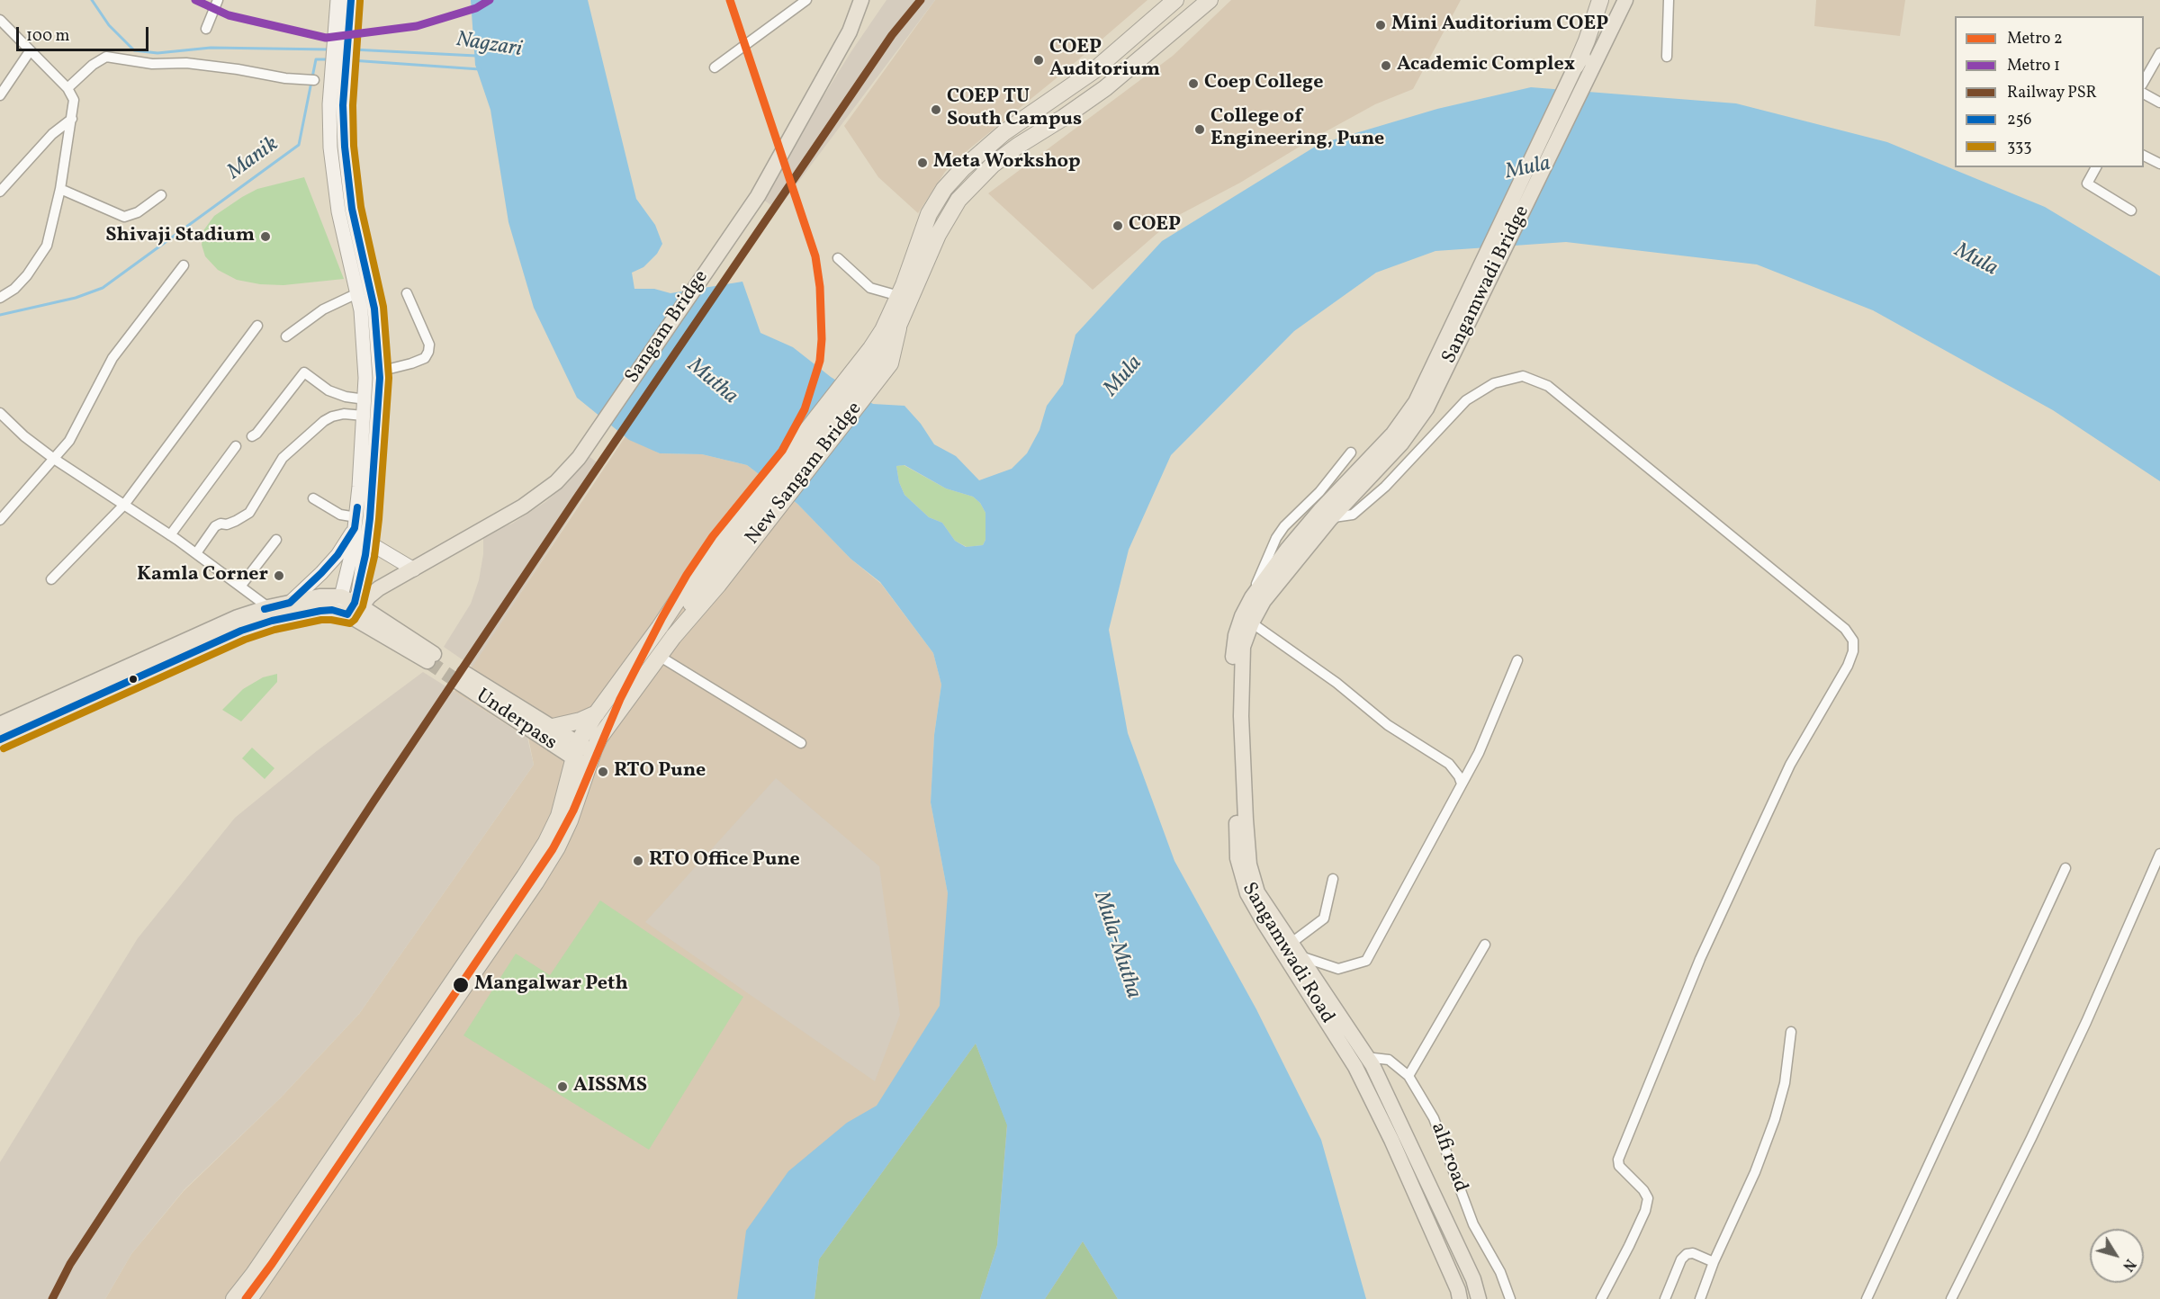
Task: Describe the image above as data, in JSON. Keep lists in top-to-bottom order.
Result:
{
  "streets": {
    "highway": ["New Sangam Bridge"],
    "main road": [
      "Sangamwadi Bridge",
      "Sangam Bridge",
      "Underpass",
      "Sangamwadi Road"
    ],
    "street": ["alfi road"]
  },
  "crossings": [
    ["Sangamwadi Bridge", "Sangamwadi Road"],
    ["Sangamwadi Road", "alfi road"]
  ],
  "water": [
    "Nagzari",
    "Manik",
    "Mula",
    "Mutha",
    "Mula-Mutha"
  ],
  "places": [
    "Mini Auditorium COEP",
    "COEP Auditorium",
    "Academic Complex",
    "Coep College",
    "COEP TU South Campus",
    "College of Engineering, Pune",
    "Meta Workshop",
    "COEP",
    "Shivaji Stadium",
    "Kamla Corner",
    "RTO Pune",
    "RTO Office Pune",
    "Mangalwar Peth",
    "AISSMS"
  ],
  "lines": [
    "metro line 2",
    "metro line 1",
    "rail line PSR",
    "transit line 256",
    "transit line 333"
  ],
  "legend": [
    "Metro 2",
    "Metro 1",
    "Railway PSR",
    "256",
    "333"
  ],
  "scale_bar": "100 m",
  "north": "bottom right"
}
